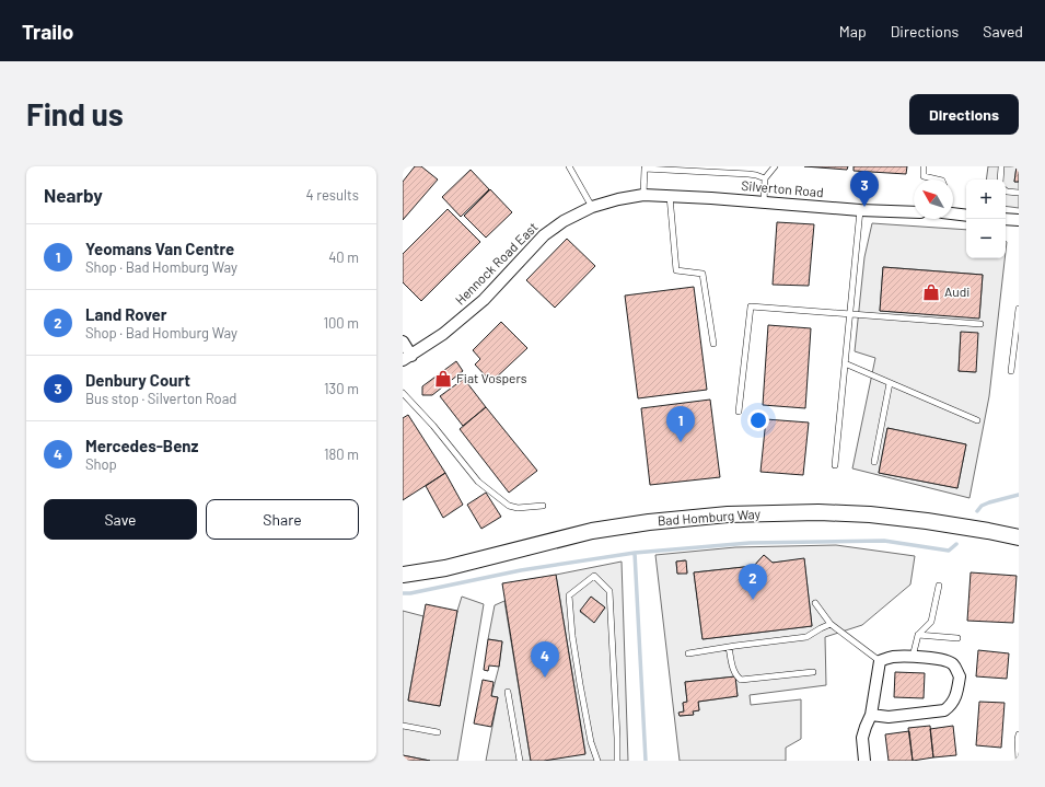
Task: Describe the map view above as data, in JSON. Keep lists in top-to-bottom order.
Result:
{
  "streets": {
    "main road": ["Bad Homburg Way"],
    "street": ["Silverton Road", "Hennock Road East"]
  },
  "crossings": [
    ["Silverton Road", "Hennock Road East"]
  ],
  "places": {
    "shop": ["Audi", "Fiat Vospers"]
  },
  "north": "top left",
  "page": {
    "header": "Trailo",
    "nav": ["Map", "Directions", "Saved"],
    "buttons": [
      "Directions",
      ["Save", "Share"]
    ],
    "title": "Find us",
    "heading": ["Nearby", "4 results"],
    "pins": [
      "3",
      "1",
      "2",
      "4"
    ],
    "map_buttons": ["+", "−"],
    "list": [
      {
        "mark": "1",
        "name": "Yeomans Van Centre",
        "note": "Shop · Bad Homburg Way",
        "value": "40 m"
      },
      {
        "mark": "2",
        "name": "Land Rover",
        "note": "Shop · Bad Homburg Way",
        "value": "100 m"
      },
      {
        "mark": "3",
        "name": "Denbury Court",
        "note": "Bus stop · Silverton Road",
        "value": "130 m"
      },
      {
        "mark": "4",
        "name": "Mercedes-Benz",
        "note": "Shop",
        "value": "180 m"
      }
    ]
  }
}
